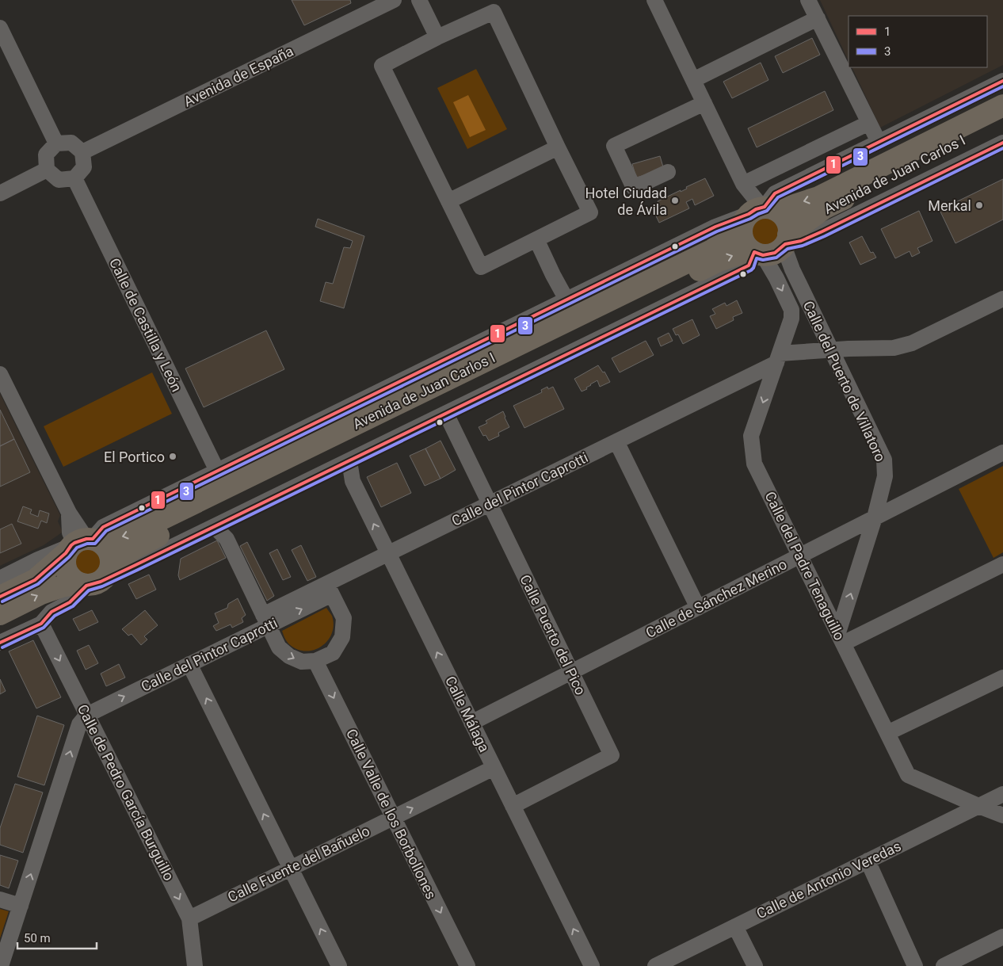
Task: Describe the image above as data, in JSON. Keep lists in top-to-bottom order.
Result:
{
  "streets": {
    "highway": ["Avenida de Juan Carlos I"],
    "street": [
      "Avenida de España",
      "Calle de Castilla y León",
      "Calle del Puerto de Villatoro",
      "Calle del Pintor Caprotti",
      "Calle del Padre Tenaguillo",
      "Calle de Sánchez Merino",
      "Calle Puerto del Pico",
      "Calle Málaga",
      "Calle de Pedro García Burguillo",
      "Calle Valle de los Borbollones",
      "Calle Fuente del Bañuelo",
      "Calle de Antonio Veredas"
    ]
  },
  "crossings": [
    ["Avenida de España", "Calle de Castilla y León"],
    ["Avenida de Juan Carlos I", "Calle de Castilla y León"],
    ["Avenida de Juan Carlos I", "Calle del Puerto de Villatoro"],
    ["Avenida de Juan Carlos I", "Calle del Padre Tenaguillo"],
    ["Calle del Puerto de Villatoro", "Calle del Pintor Caprotti"],
    ["Calle del Puerto de Villatoro", "Calle del Padre Tenaguillo"],
    ["Calle del Puerto de Villatoro", "Calle de Sánchez Merino"],
    ["Calle del Pintor Caprotti", "Calle del Padre Tenaguillo"],
    ["Calle del Pintor Caprotti", "Calle Puerto del Pico"],
    ["Calle del Pintor Caprotti", "Calle Málaga"],
    ["Calle del Pintor Caprotti", "Calle de Pedro García Burguillo"],
    ["Calle del Pintor Caprotti", "Calle Valle de los Borbollones"],
    ["Calle del Padre Tenaguillo", "Calle de Sánchez Merino"],
    ["Calle del Padre Tenaguillo", "Calle de Antonio Veredas"],
    ["Calle de Sánchez Merino", "Calle Puerto del Pico"],
    ["Calle de Sánchez Merino", "Calle Málaga"],
    ["Calle Puerto del Pico", "Calle Málaga"],
    ["Calle Málaga", "Calle Fuente del Bañuelo"],
    ["Calle de Pedro García Burguillo", "Calle Fuente del Bañuelo"],
    ["Calle Valle de los Borbollones", "Calle Fuente del Bañuelo"]
  ],
  "one_way": ["Calle Málaga"],
  "places": ["Hotel Ciudad de Ávila", "Merkal", "El Portico"],
  "lines": ["transit line 1", "transit line 3"],
  "legend": ["1", "3"],
  "scale_bar": "50 m"
}
